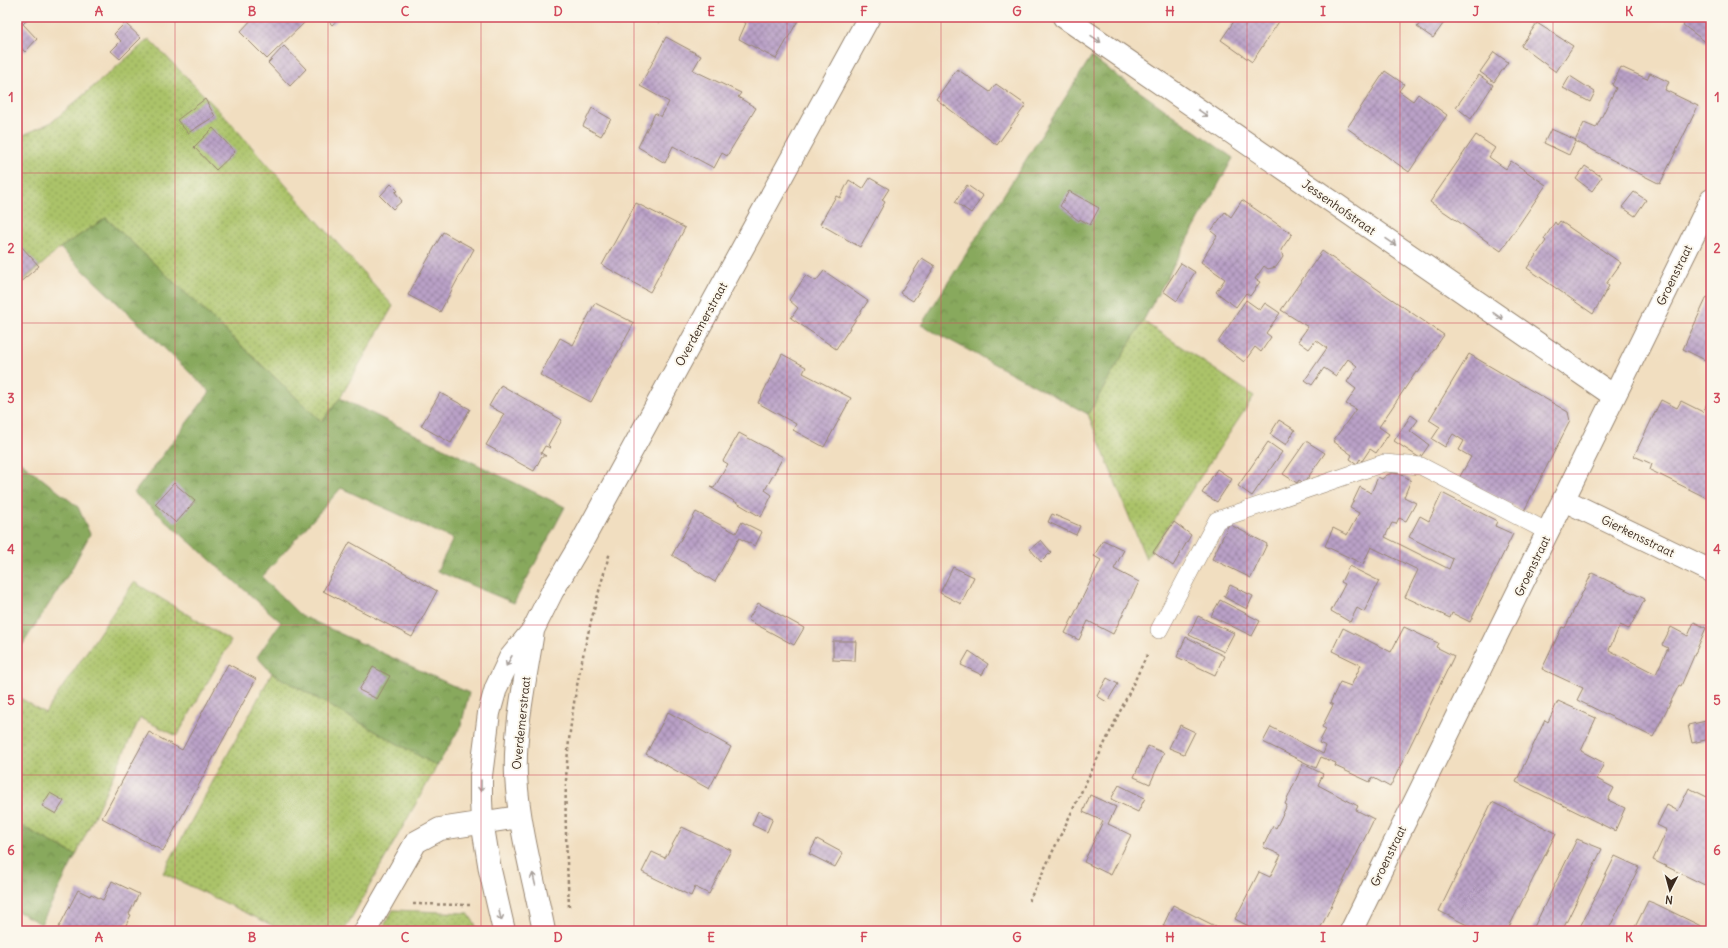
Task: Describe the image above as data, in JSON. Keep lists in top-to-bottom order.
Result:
{
  "streets": {
    "street": [
      "Jessenhofstraat",
      "Groenstraat",
      "Overdemerstraat",
      "Gierkensstraat"
    ]
  },
  "crossings": [
    ["Jessenhofstraat", "Groenstraat"],
    ["Groenstraat", "Gierkensstraat"]
  ],
  "one_way": ["Jessenhofstraat"],
  "north": "bottom",
  "grid": {
    "columns": [
      "A",
      "B",
      "C",
      "D",
      "E",
      "F",
      "G",
      "H",
      "I",
      "J",
      "K"
    ],
    "rows": [
      "1",
      "2",
      "3",
      "4",
      "5",
      "6"
    ]
  }
}
